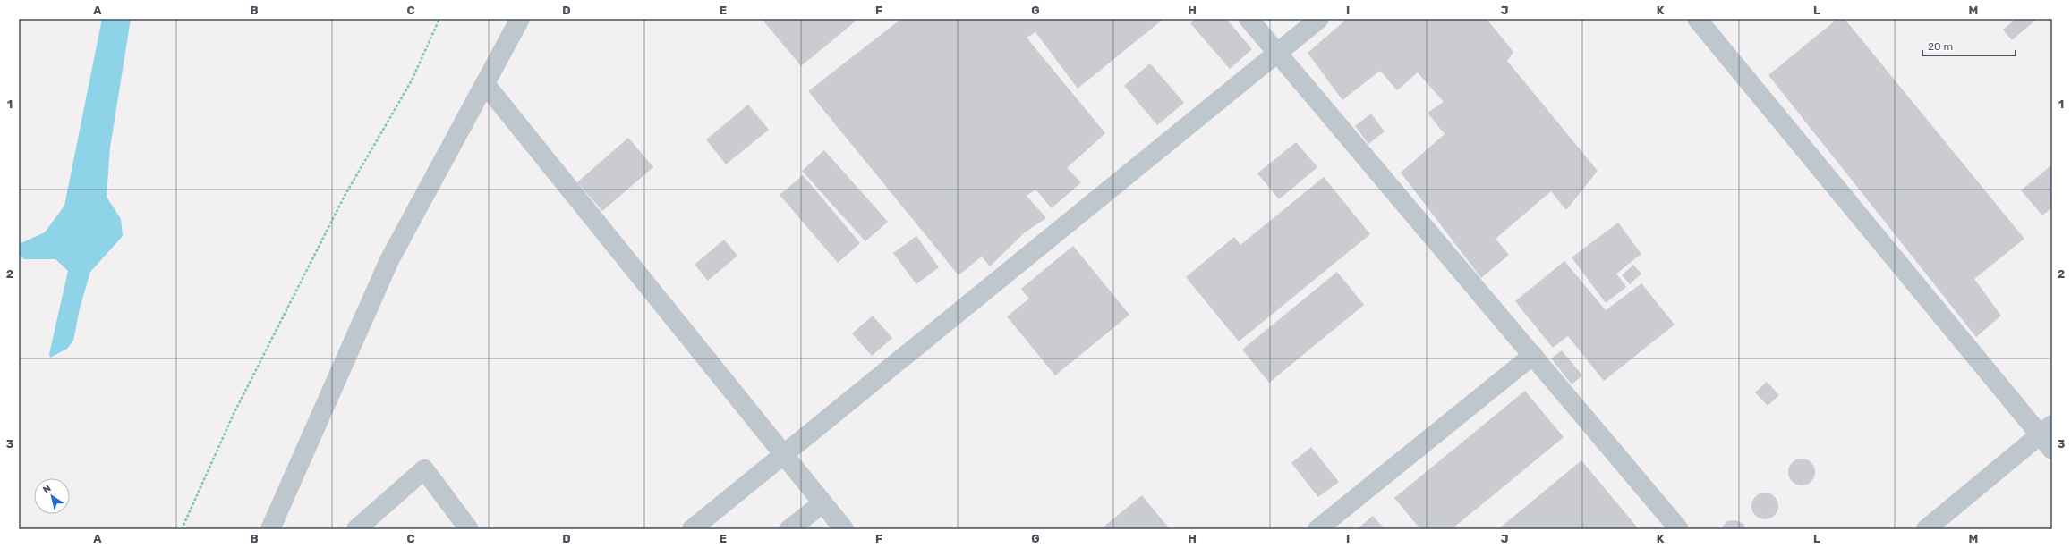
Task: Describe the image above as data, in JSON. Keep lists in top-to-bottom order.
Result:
{
  "scale_bar": "20 m",
  "north": "top left",
  "grid": {
    "columns": [
      "A",
      "B",
      "C",
      "D",
      "E",
      "F",
      "G",
      "H",
      "I",
      "J",
      "K",
      "L",
      "M"
    ],
    "rows": ["1", "2", "3"]
  }
}
